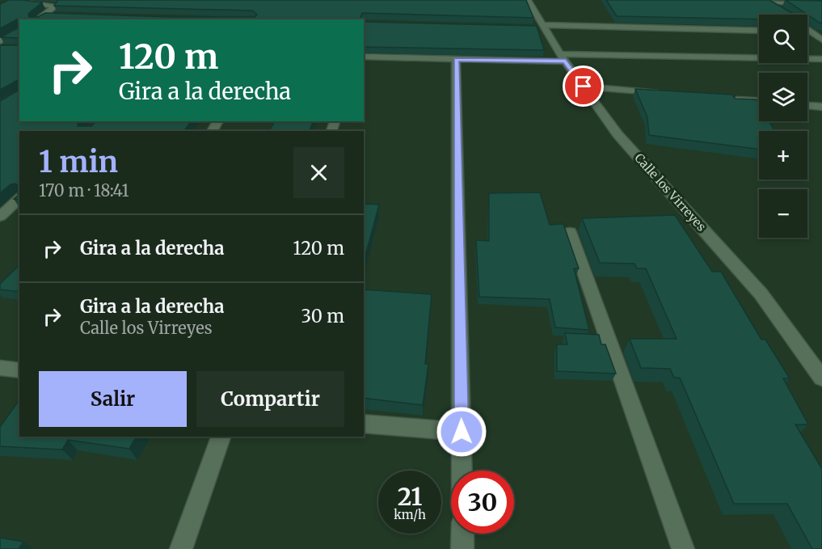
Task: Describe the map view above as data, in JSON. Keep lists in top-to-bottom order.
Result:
{
  "streets": {
    "street": ["Calle los Virreyes"]
  },
  "page": {
    "map_buttons": ["+", "−"],
    "turn": ["120 m", "Gira a la derecha"],
    "heading": ["1 min", "170 m · 18:41"],
    "list": [
      {
        "name": "Gira a la derecha",
        "value": "120 m"
      },
      {
        "name": "Gira a la derecha",
        "note": "Calle los Virreyes",
        "value": "30 m"
      }
    ],
    "buttons": ["Salir", "Compartir"],
    "speed": "21 km/h",
    "limit": "30"
  }
}
